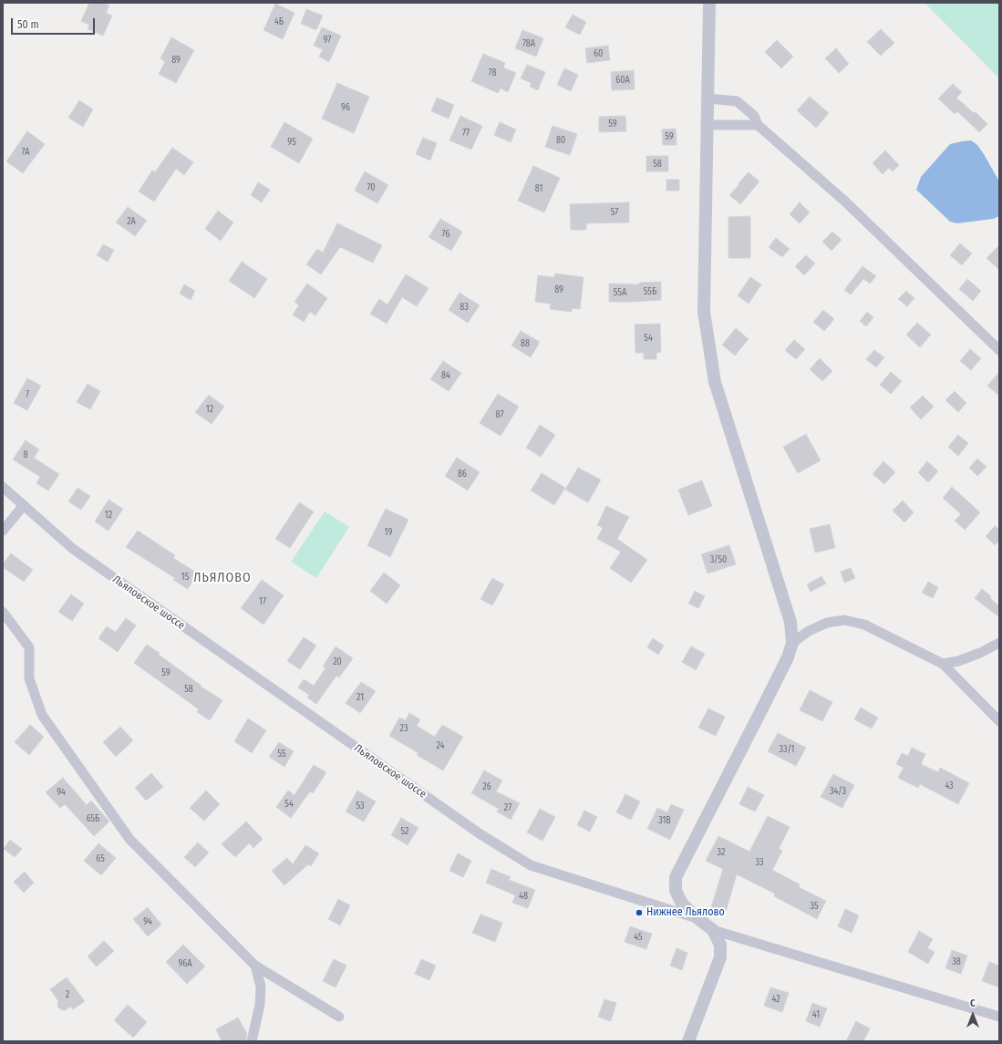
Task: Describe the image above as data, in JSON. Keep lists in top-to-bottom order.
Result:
{
  "streets": {
    "street": ["Льяловское шоссе"]
  },
  "districts": ["ЛЬЯЛОВО"],
  "places": ["Нижнее Льялово"],
  "house_numbers": [
    "4Б",
    "97",
    "78А",
    "60",
    "89",
    "78",
    "60А",
    "96",
    "59",
    "77",
    "59",
    "80",
    "95",
    "7А",
    "58",
    "70",
    "81",
    "57",
    "2А",
    "76",
    "89",
    "55Б",
    "55А",
    "83",
    "54",
    "88",
    "84",
    "7",
    "12",
    "87",
    "8",
    "86",
    "12",
    "19",
    "3/50",
    "15",
    "17",
    "20",
    "59",
    "58",
    "21",
    "23",
    "24",
    "33/1",
    "55",
    "43",
    "26",
    "34/3",
    "94",
    "54",
    "53",
    "27",
    "65Б",
    "31В",
    "52",
    "32",
    "65",
    "33",
    "48",
    "35",
    "94",
    "45",
    "38",
    "96А",
    "2",
    "42",
    "41"
  ],
  "scale_bar": "50 m",
  "north": "top"
}
